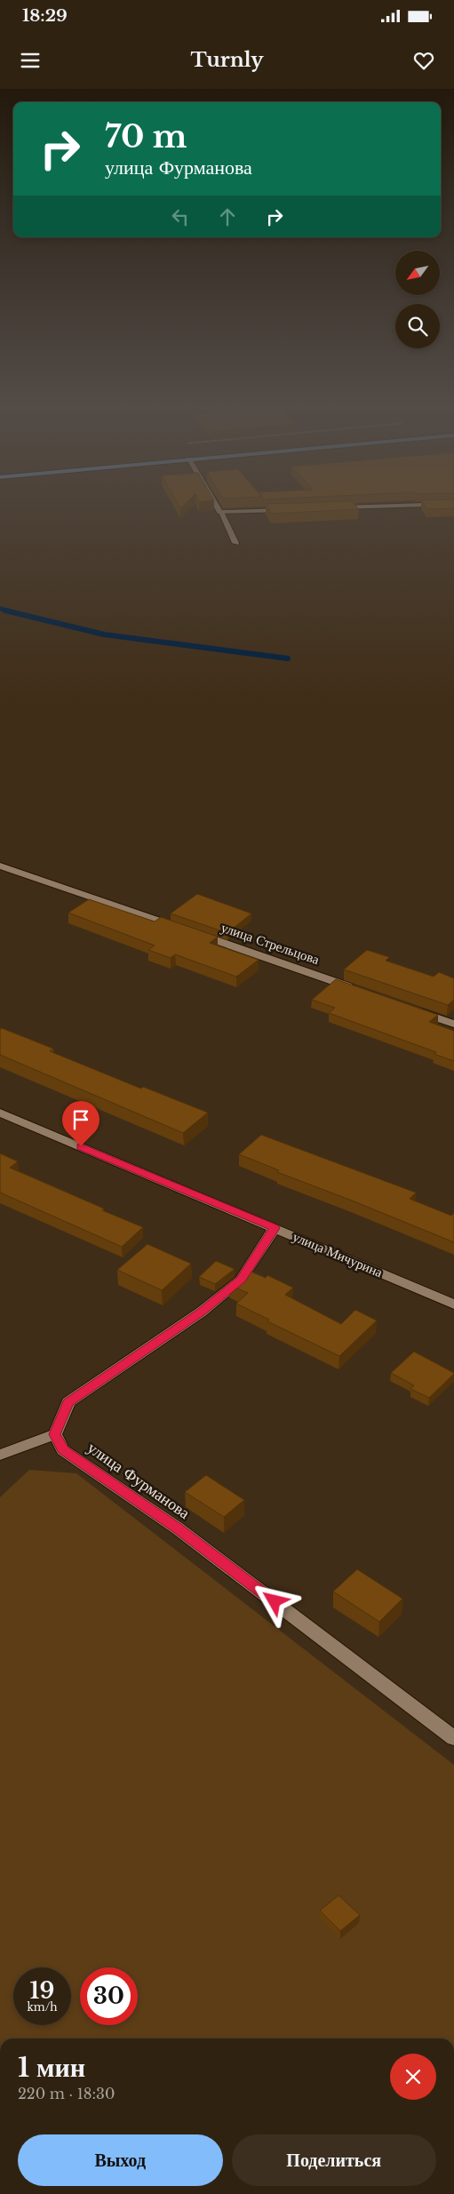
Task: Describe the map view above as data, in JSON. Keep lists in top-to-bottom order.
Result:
{
  "streets": {
    "street": ["улица Стрельцова", "улица Мичурина", "улица Фурманова"]
  },
  "north": "bottom left",
  "page": {
    "status": "18:29",
    "header": "Turnly",
    "turn": ["70 m", "улица Фурманова"],
    "speed": "19 km/h",
    "limit": "30",
    "heading": ["1 мин", "220 m · 18:30"],
    "buttons": ["Выход", "Поделиться"]
  }
}
